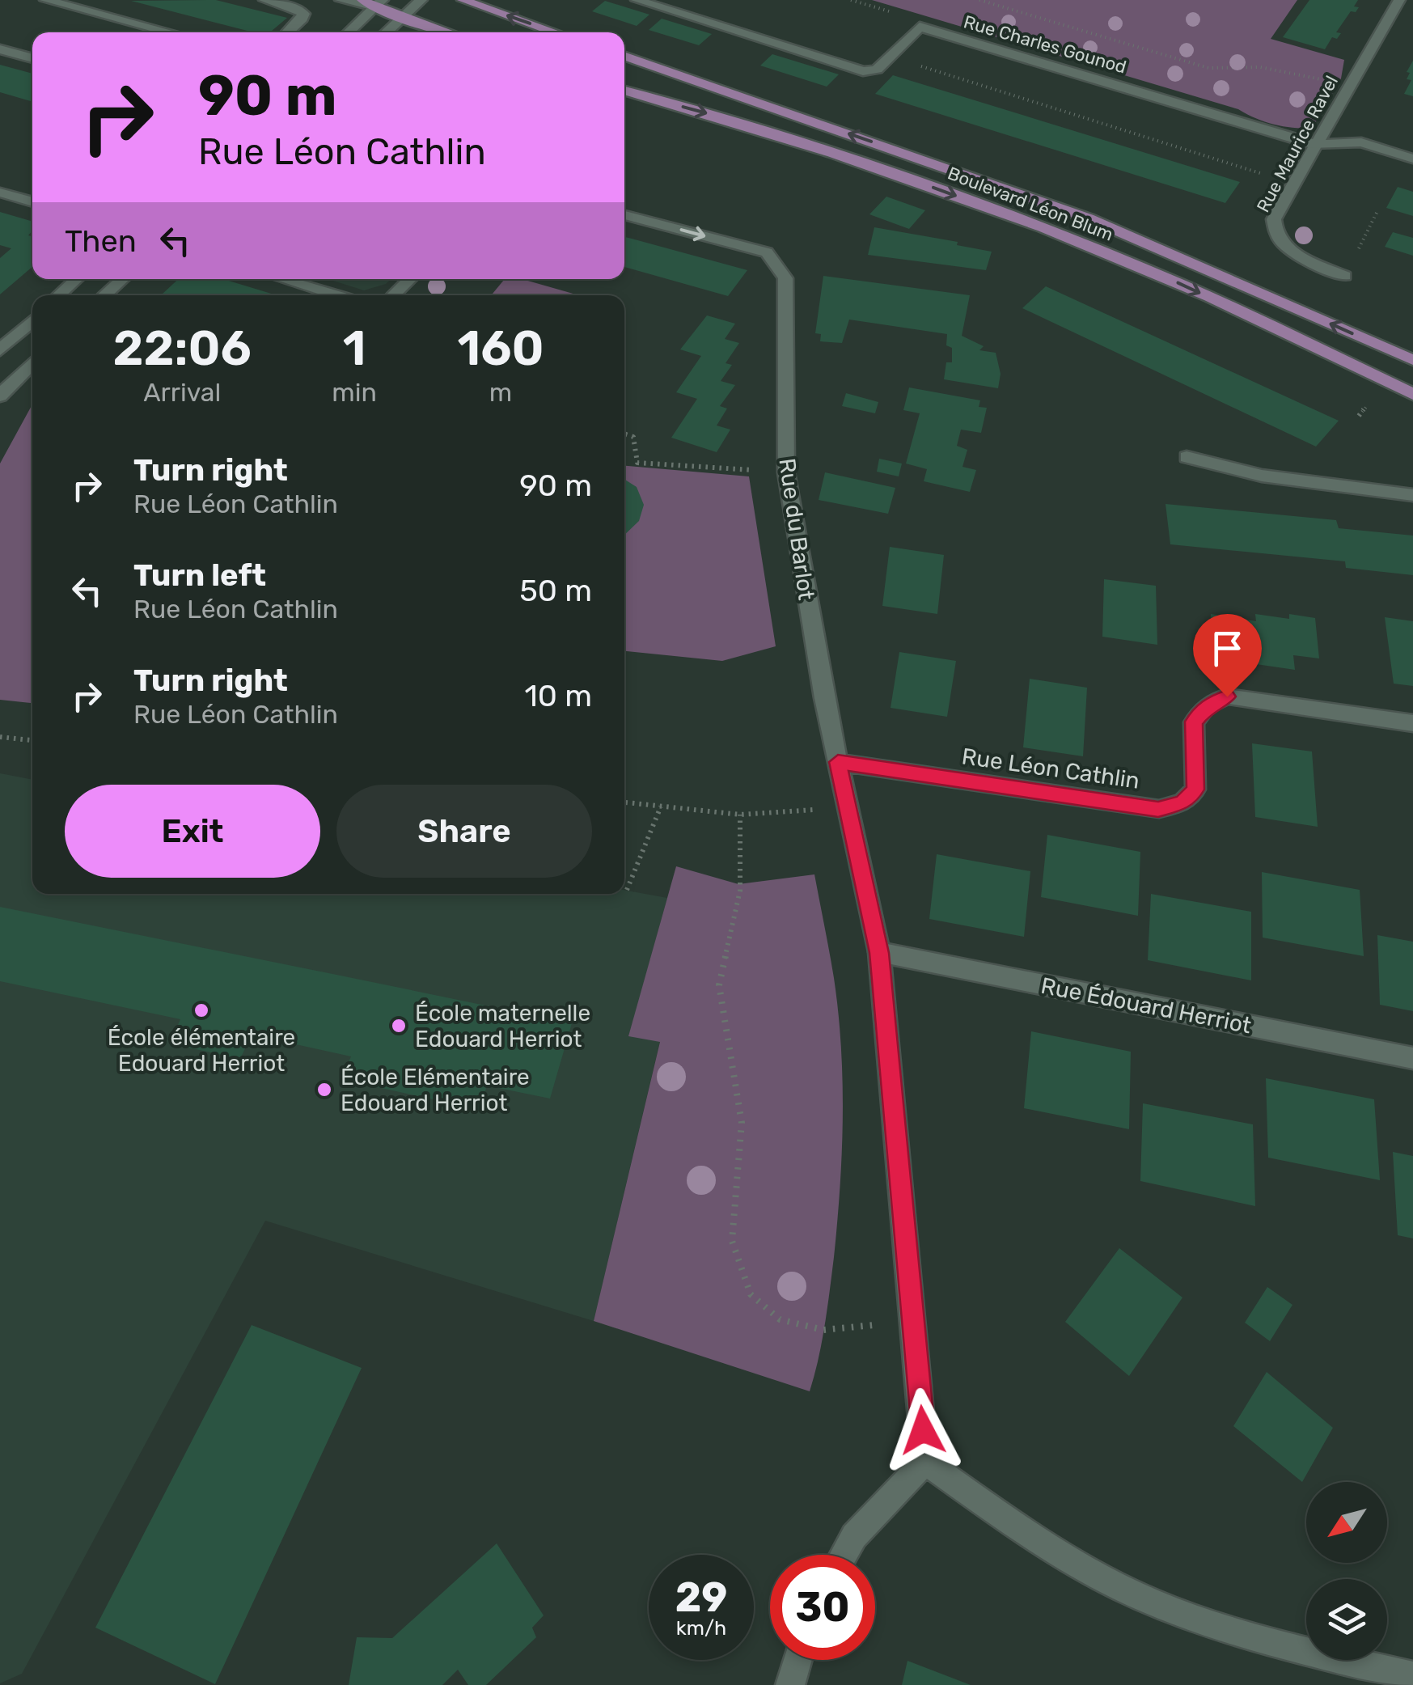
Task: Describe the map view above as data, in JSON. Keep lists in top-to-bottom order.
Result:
{
  "streets": {
    "main road": ["Boulevard Léon Blum"],
    "street": [
      "Rue Charles Gounod",
      "Rue Maurice Ravel",
      "Rue du Barlot",
      "Rue Léon Cathlin",
      "Rue Édouard Herriot"
    ]
  },
  "crossings": [
    ["Rue Charles Gounod", "Rue Maurice Ravel"],
    ["Rue du Barlot", "Rue Léon Cathlin"],
    ["Rue du Barlot", "Rue Édouard Herriot"]
  ],
  "places": ["École élémentaire Edouard Herriot", "École maternelle Edouard Herriot", "École Elémentaire Edouard Herriot"],
  "north": "bottom left",
  "page": {
    "turn": ["90 m", "Rue Léon Cathlin"],
    "then": "Then",
    "eta": [
      "22:06",
      "Arrival",
      "1",
      "min",
      "160",
      "m"
    ],
    "list": [
      {
        "name": "Turn right",
        "note": "Rue Léon Cathlin",
        "value": "90 m"
      },
      {
        "name": "Turn left",
        "note": "Rue Léon Cathlin",
        "value": "50 m"
      },
      {
        "name": "Turn right",
        "note": "Rue Léon Cathlin",
        "value": "10 m"
      }
    ],
    "buttons": ["Exit", "Share"],
    "speed": "29 km/h",
    "limit": "30"
  }
}
